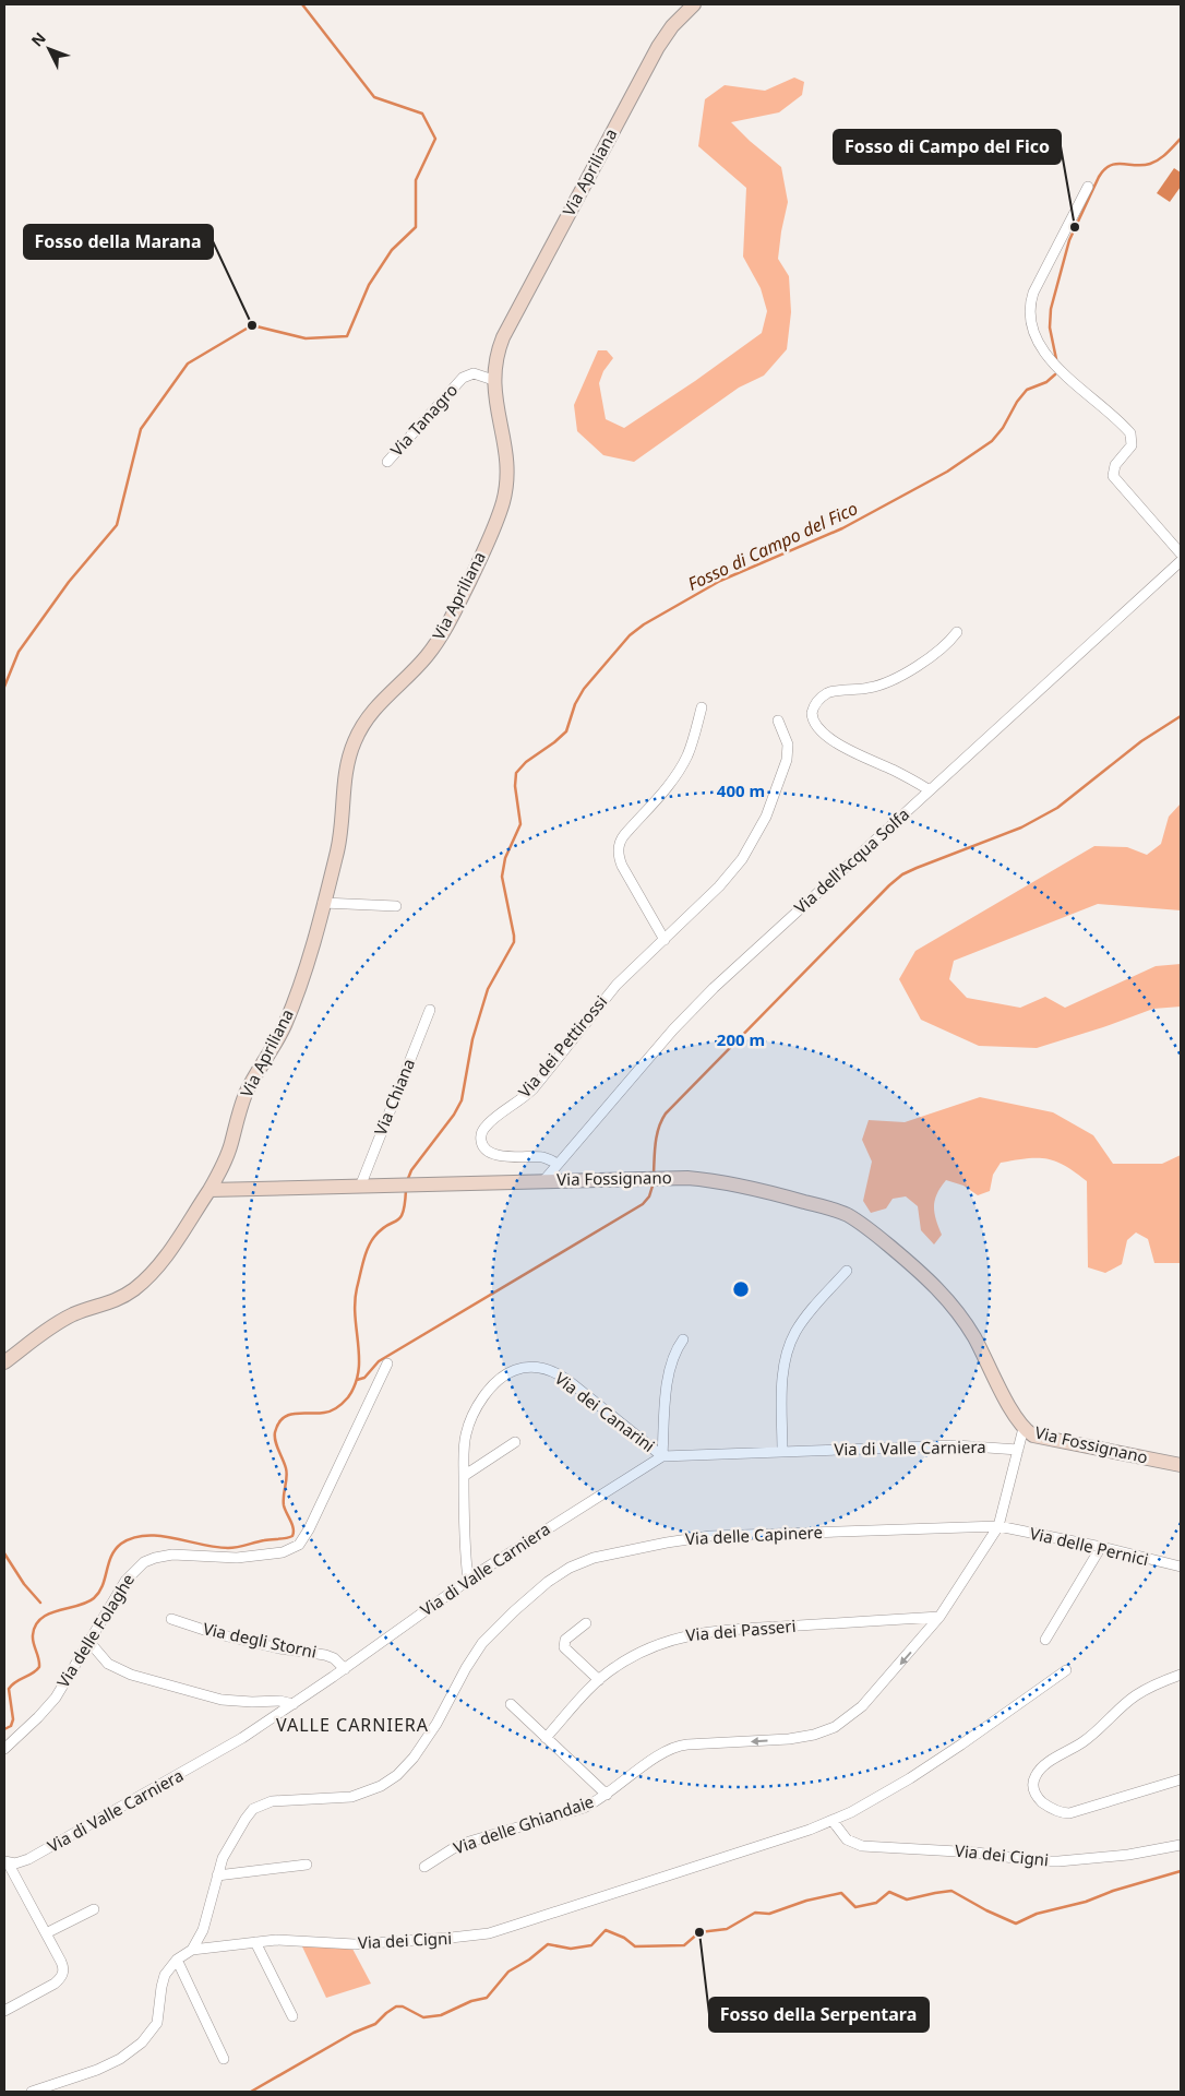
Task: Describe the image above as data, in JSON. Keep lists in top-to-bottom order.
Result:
{
  "streets": {
    "street": [
      "Via Apriliana",
      "Via Tanagro",
      "Via dell'Acqua Solfa",
      "Via dei Pettirossi",
      "Via Chiana",
      "Via Fossignano",
      "Via dei Canarini",
      "Via di Valle Carniera",
      "Via delle Capinere",
      "Via delle Pernici",
      "Via delle Folaghe",
      "Via dei Passeri",
      "Via degli Storni",
      "Via delle Ghiandaie",
      "Via dei Cigni"
    ]
  },
  "crossings": [
    ["Via Apriliana", "Via Tanagro"],
    ["Via Apriliana", "Via Fossignano"],
    ["Via dell'Acqua Solfa", "Via dei Pettirossi"],
    ["Via dell'Acqua Solfa", "Via Fossignano"],
    ["Via Chiana", "Via Fossignano"],
    ["Via Fossignano", "Via delle Ghiandaie"],
    ["Via dei Canarini", "Via di Valle Carniera"],
    ["Via di Valle Carniera", "Via degli Storni"],
    ["Via di Valle Carniera", "Via delle Ghiandaie"],
    ["Via delle Capinere", "Via delle Pernici"],
    ["Via delle Capinere", "Via delle Ghiandaie"],
    ["Via delle Capinere", "Via dei Cigni"],
    ["Via delle Pernici", "Via delle Ghiandaie"],
    ["Via dei Passeri", "Via delle Ghiandaie"]
  ],
  "one_way": ["Via delle Ghiandaie"],
  "districts": ["VALLE CARNIERA"],
  "water": ["Fosso di Campo del Fico"],
  "places": ["Fosso di Campo del Fico", "Fosso della Marana", "Fosso della Serpentara"],
  "north": "top left",
  "rings": ["400 m", "200 m"]
}
